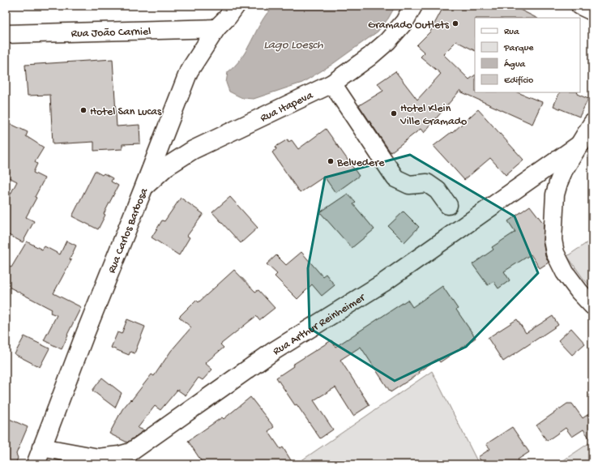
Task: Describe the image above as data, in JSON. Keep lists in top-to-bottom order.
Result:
{
  "streets": {
    "street": [
      "Rua João Carniel",
      "Rua Itapeva",
      "Rua Carlos Barbosa",
      "Rua Arthur Reinheimer"
    ]
  },
  "crossings": [
    ["Rua João Carniel", "Rua Carlos Barbosa"],
    ["Rua Itapeva", "Rua Carlos Barbosa"],
    ["Rua Carlos Barbosa", "Rua Arthur Reinheimer"]
  ],
  "water": ["Lago Loesch"],
  "places": [
    "Gramado Outlets",
    "Hotel San Lucas",
    "Hotel Klein Ville Gramado",
    "Belvedere"
  ],
  "legend": [
    "Rua",
    "Parque",
    "Água",
    "Edifício"
  ]
}
